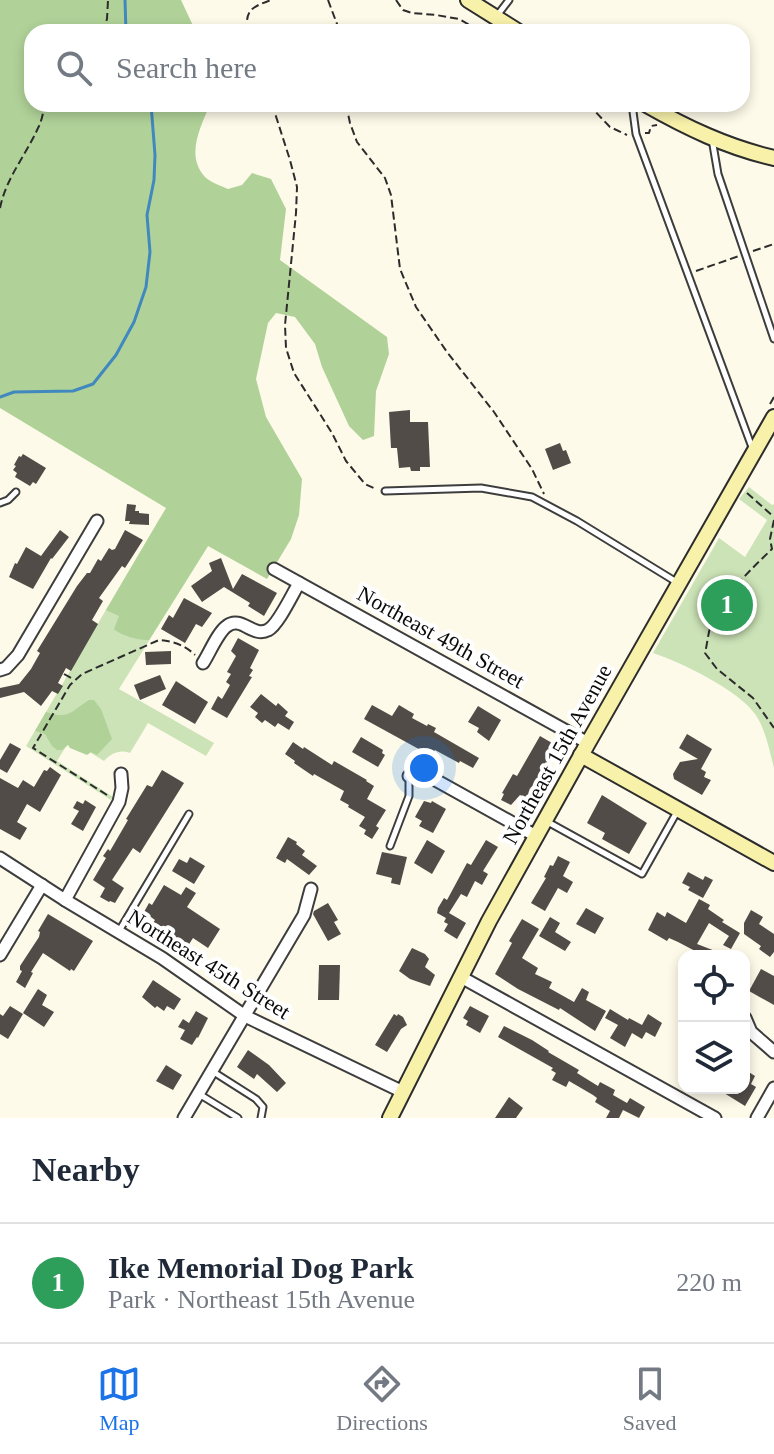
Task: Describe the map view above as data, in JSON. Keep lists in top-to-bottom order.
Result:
{
  "streets": {
    "street": ["Northeast 49th Street", "Northeast 15th Avenue", "Northeast 45th Street"]
  },
  "crossings": [
    ["Northeast 49th Street", "Northeast 15th Avenue"],
    ["Northeast 15th Avenue", "Northeast 45th Street"]
  ],
  "page": {
    "search": "Search here",
    "pins": "1",
    "heading": "Nearby",
    "list": [
      {
        "mark": "1",
        "name": "Ike Memorial Dog Park",
        "note": "Park · Northeast 15th Avenue",
        "value": "220 m"
      }
    ],
    "nav": ["Map", "Directions", "Saved"]
  }
}
